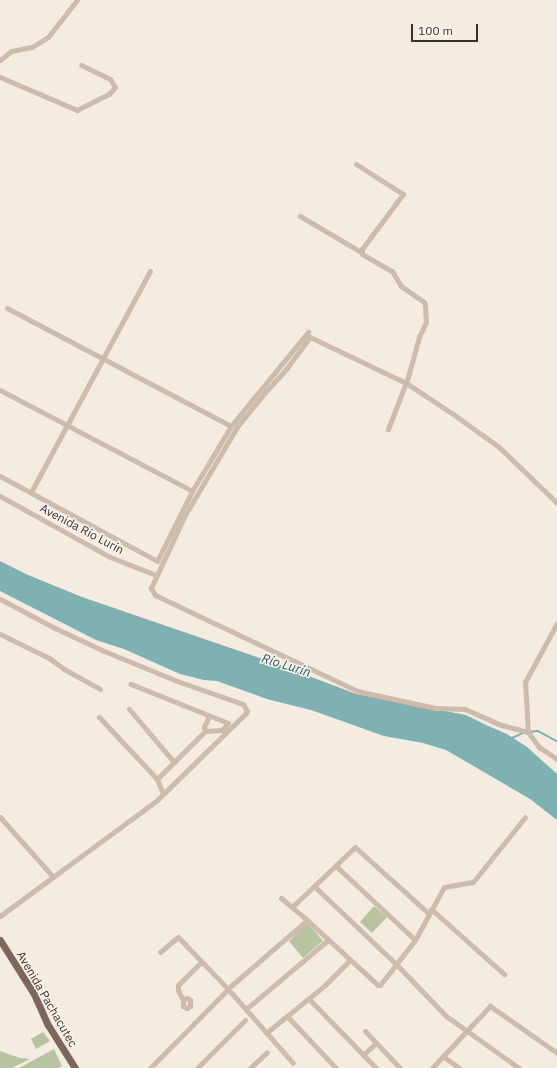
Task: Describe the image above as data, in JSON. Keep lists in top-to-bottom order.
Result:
{
  "streets": {
    "main road": ["Avenida Pachacutec"],
    "street": ["Avenida Río Lurín"]
  },
  "water": ["Río Lurín"],
  "scale_bar": "100 m"
}
